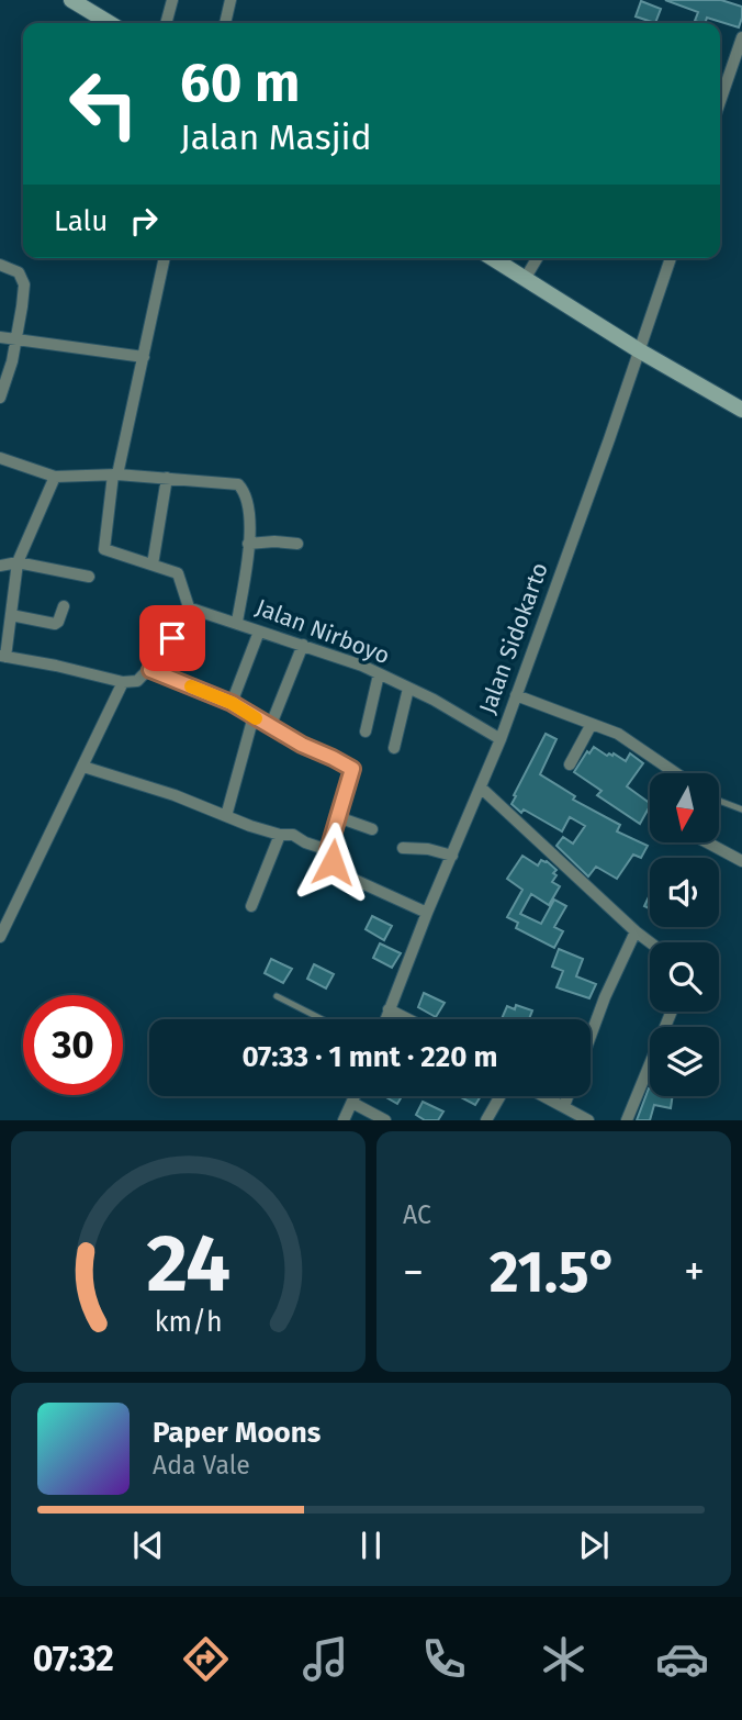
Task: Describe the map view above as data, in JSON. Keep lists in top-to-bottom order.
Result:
{
  "streets": {
    "street": ["Jalan Nirboyo", "Jalan Sidokarto"]
  },
  "crossings": [
    ["Jalan Nirboyo", "Jalan Sidokarto"]
  ],
  "north": "bottom",
  "page": {
    "turn": ["60 m", "Jalan Masjid"],
    "then": "Lalu",
    "limit": "30",
    "trip": "07:33 · 1 mnt · 220 m",
    "tile": "AC",
    "heat": ["−", "21.5°", "+"],
    "song": ["Paper Moons", "Ada Vale"],
    "tabs": "07:32",
    "gauge": ["24", "km/h"]
  }
}
